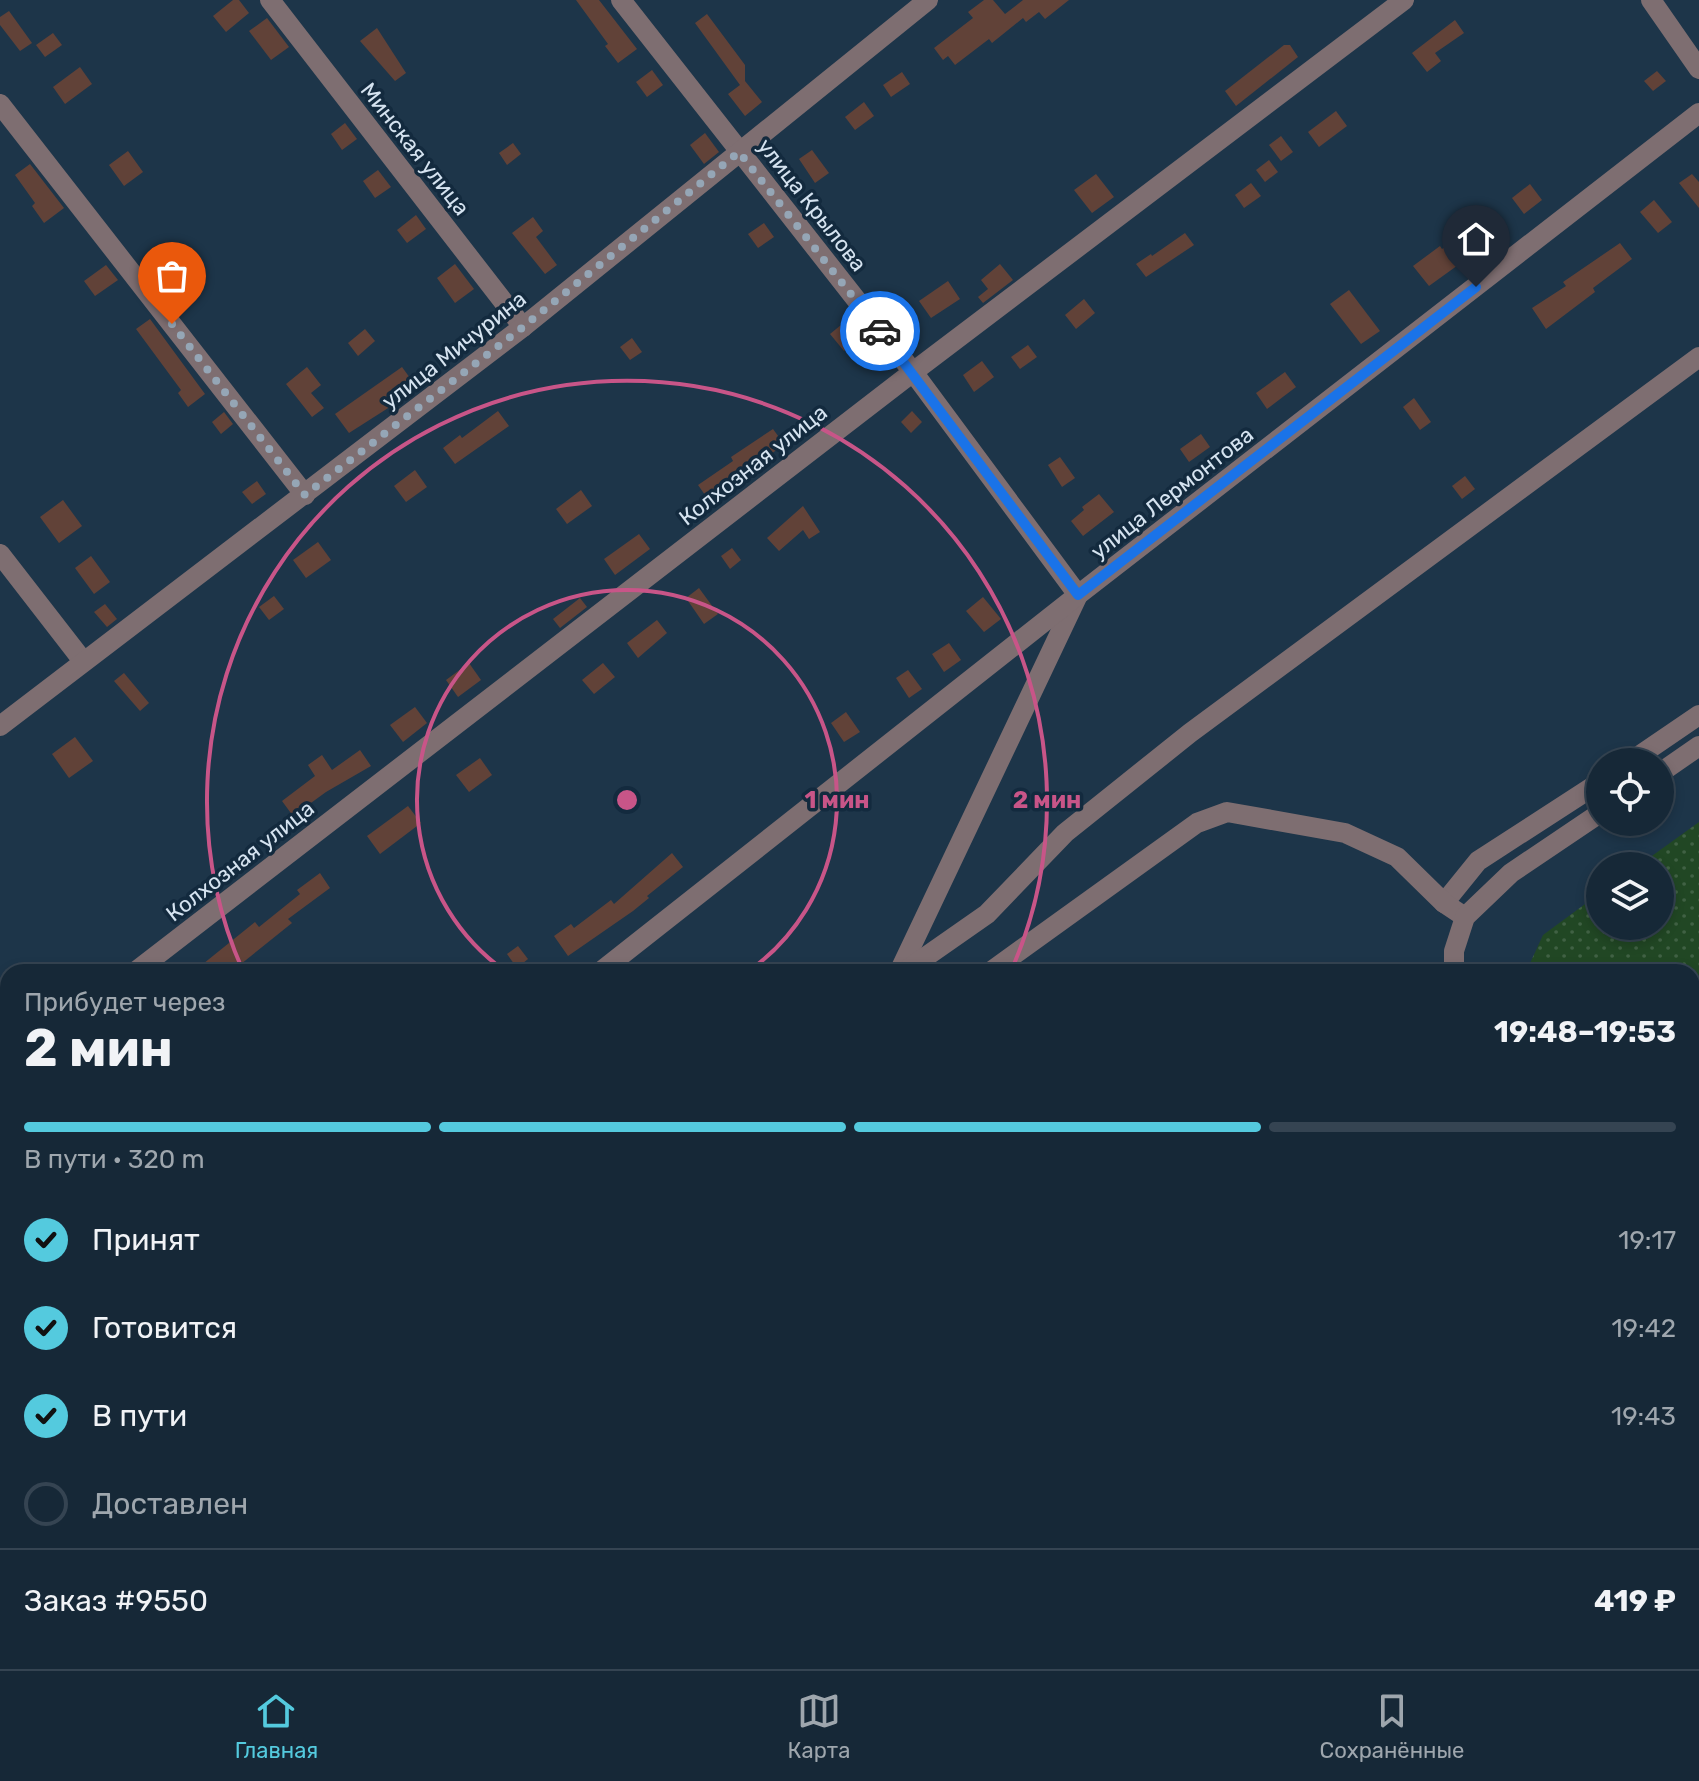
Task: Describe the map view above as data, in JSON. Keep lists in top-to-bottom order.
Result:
{
  "streets": {
    "street": [
      "Минская улица",
      "улица Крылова",
      "улица Мичурина",
      "Колхозная улица",
      "улица Лермонтова"
    ]
  },
  "crossings": [
    ["Минская улица", "улица Мичурина"],
    ["улица Крылова", "улица Мичурина"],
    ["улица Крылова", "Колхозная улица"],
    ["улица Крылова", "улица Лермонтова"]
  ],
  "page": {
    "heading": ["2 мин", "Прибудет через", "19:48–19:53"],
    "panel": ["Заказ #9550", "419 ₽"],
    "bar": "В пути · 320 m",
    "list": [
      ["Принят", "19:17"],
      ["Готовится", "19:42"],
      ["В пути", "19:43"],
      "Доставлен"
    ],
    "tabs": ["Главная", "Карта", "Сохранённые"]
  },
  "rings": ["1 мин", "2 мин"]
}
